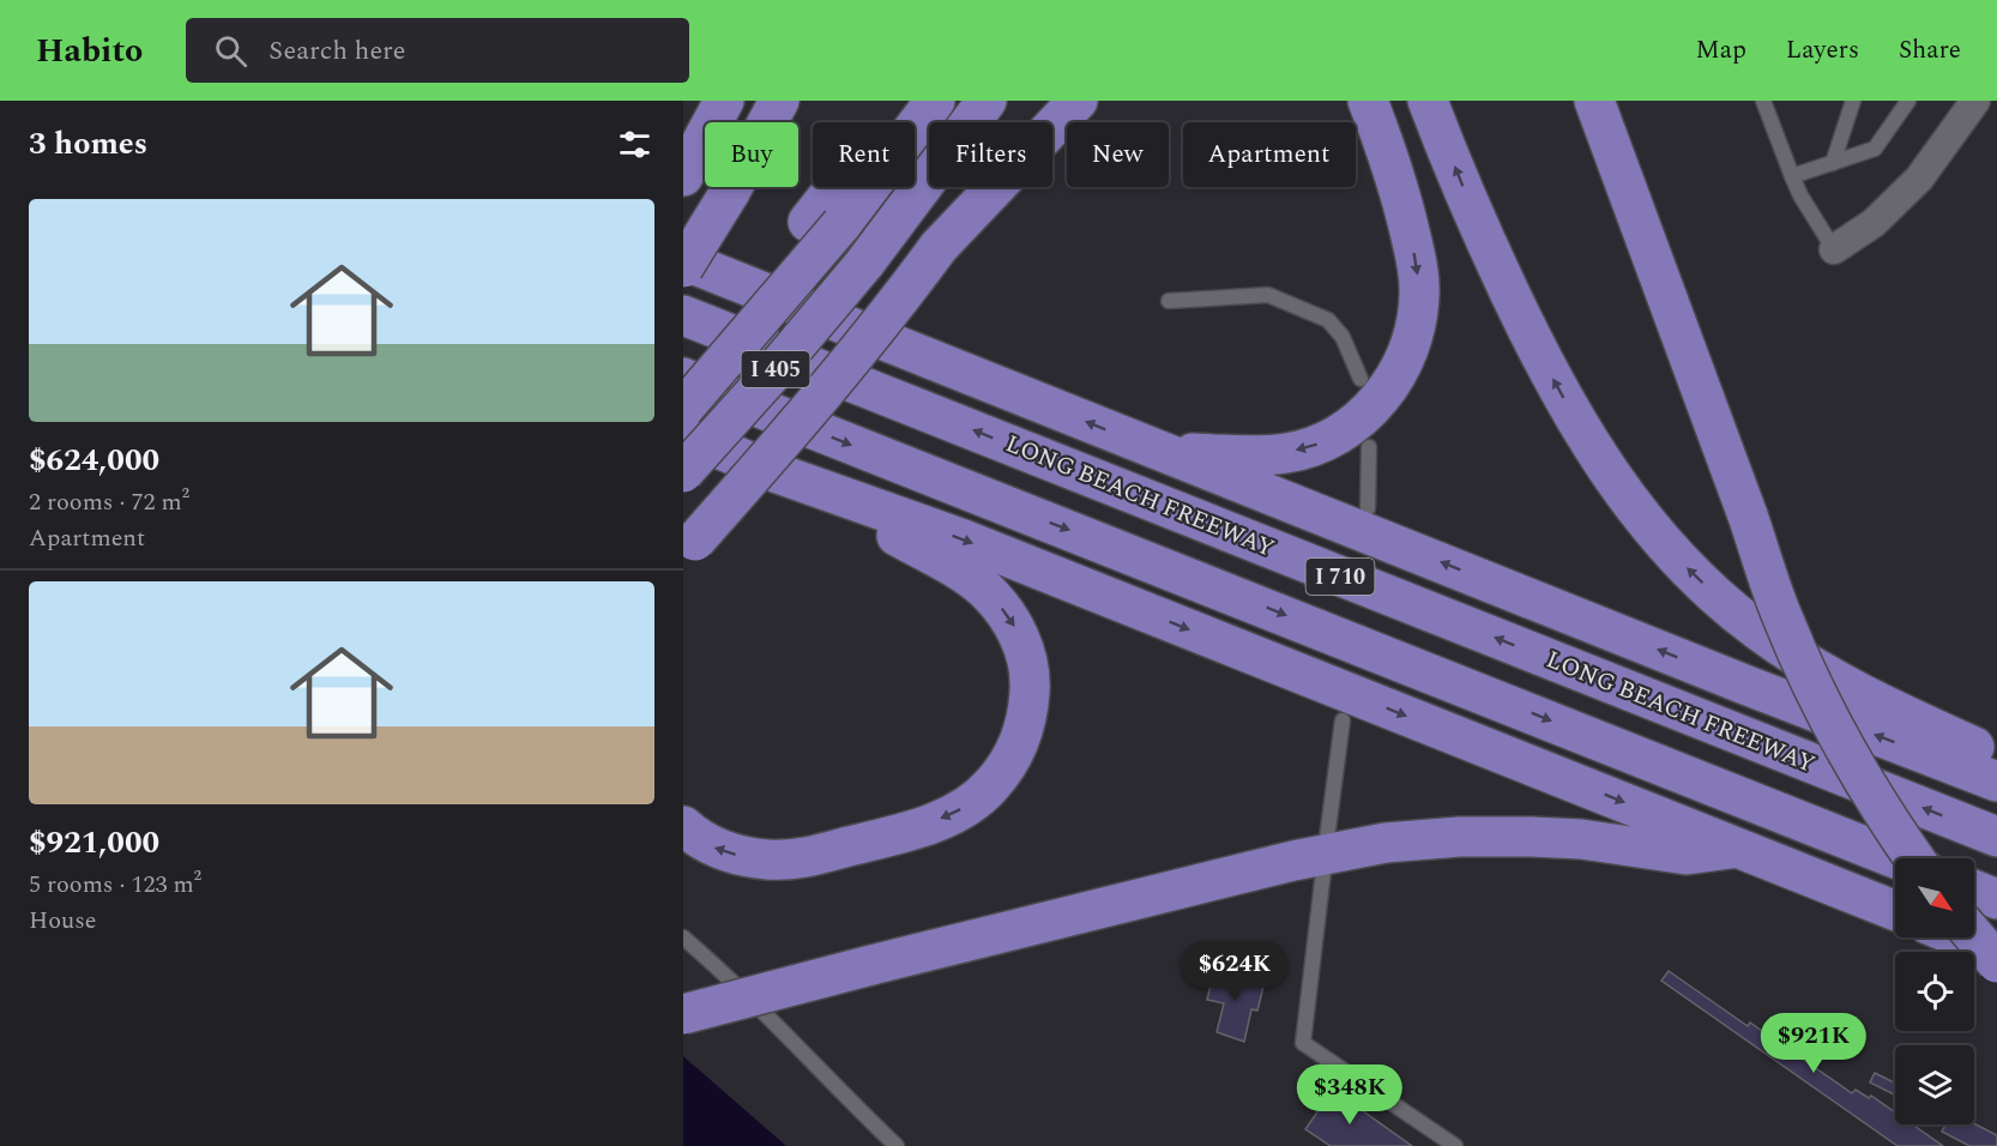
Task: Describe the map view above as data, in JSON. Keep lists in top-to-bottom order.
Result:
{
  "streets": {
    "highway": ["I 405", "LONG BEACH FREEWAY", "I 710"]
  },
  "north": "bottom right",
  "page": {
    "header": "Habito",
    "search": "Search here",
    "nav": ["Map", "Layers", "Share"],
    "heading": "3 homes",
    "chip": [
      "Buy",
      "Rent",
      "Filters",
      "New",
      "Apartment"
    ],
    "list": [
      {
        "name": "$624,000",
        "note": "2 rooms · 72 m² · Apartment"
      },
      {
        "name": "$921,000",
        "note": "5 rooms · 123 m² · House"
      }
    ],
    "price": ["$624K", "$921K", "$348K"]
  }
}
